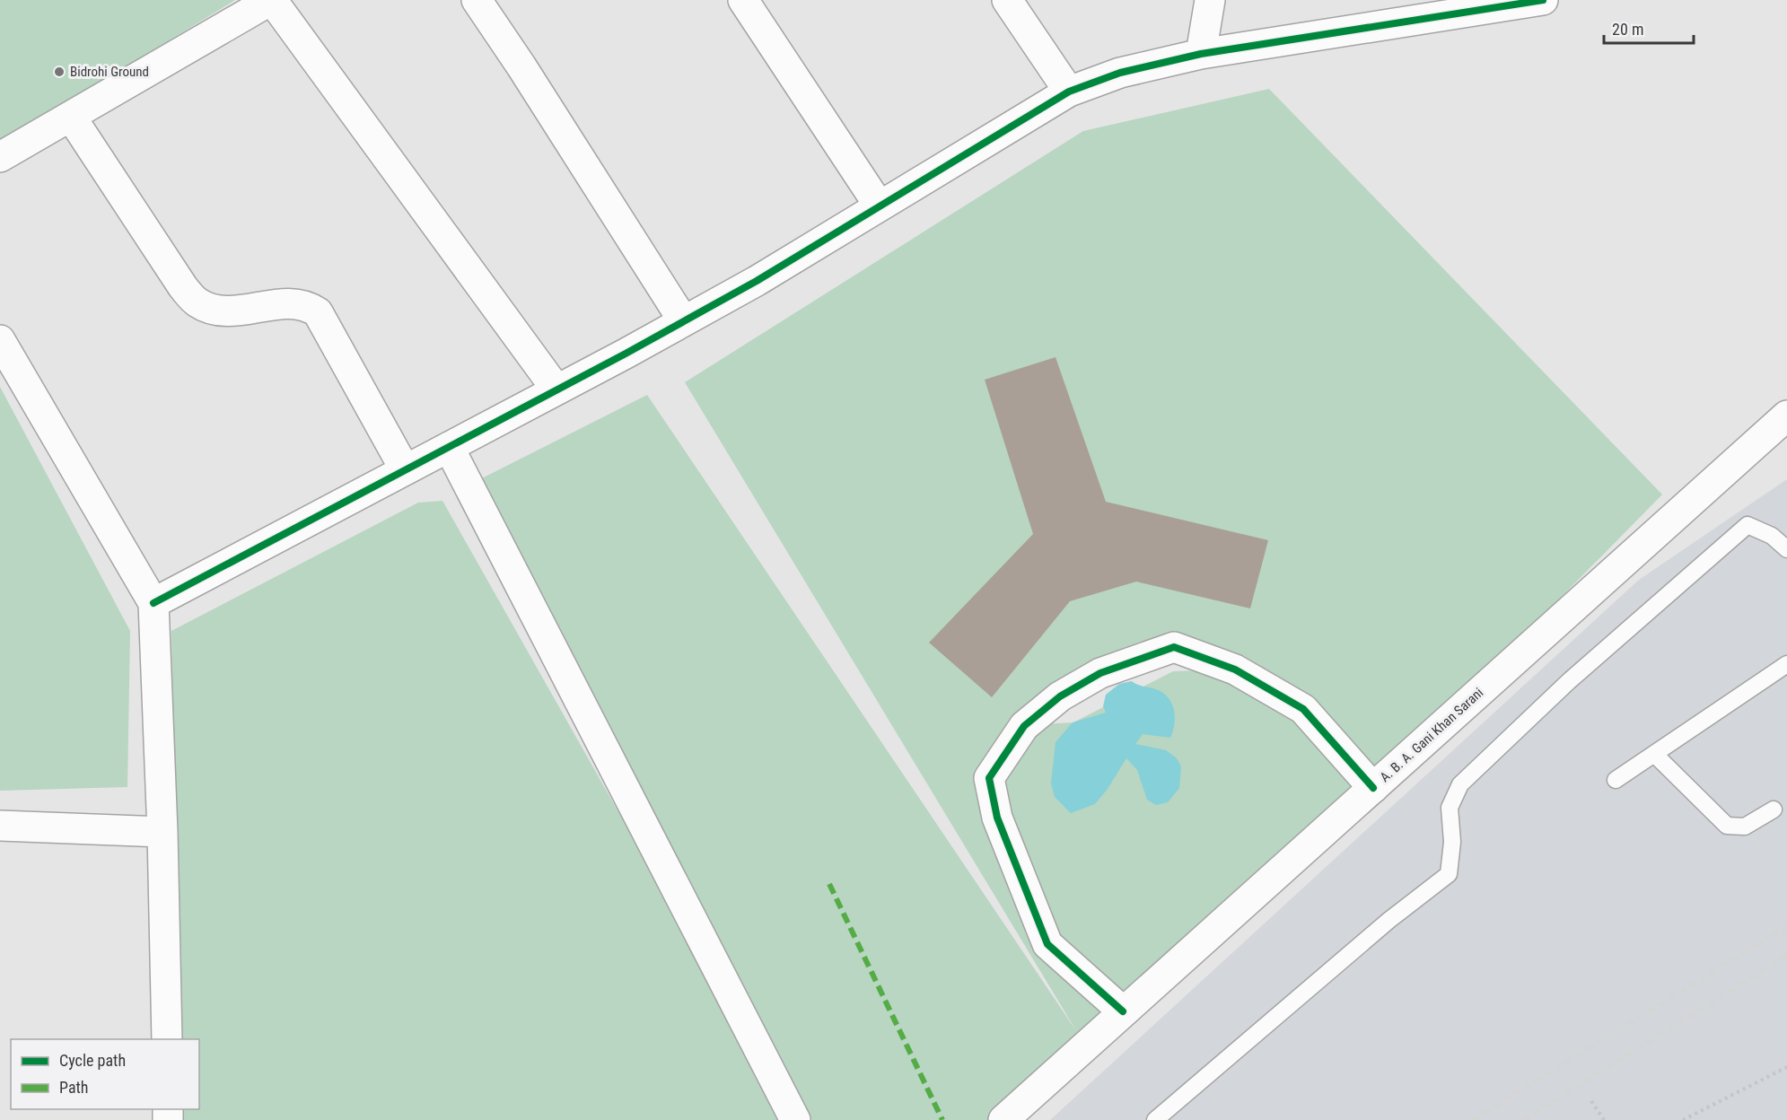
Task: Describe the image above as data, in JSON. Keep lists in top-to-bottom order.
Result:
{
  "streets": {
    "street": ["A. B. A. Gani Khan Sarani"]
  },
  "places": ["Bidrohi Ground"],
  "legend": ["Cycle path", "Path"],
  "scale_bar": "20 m"
}
